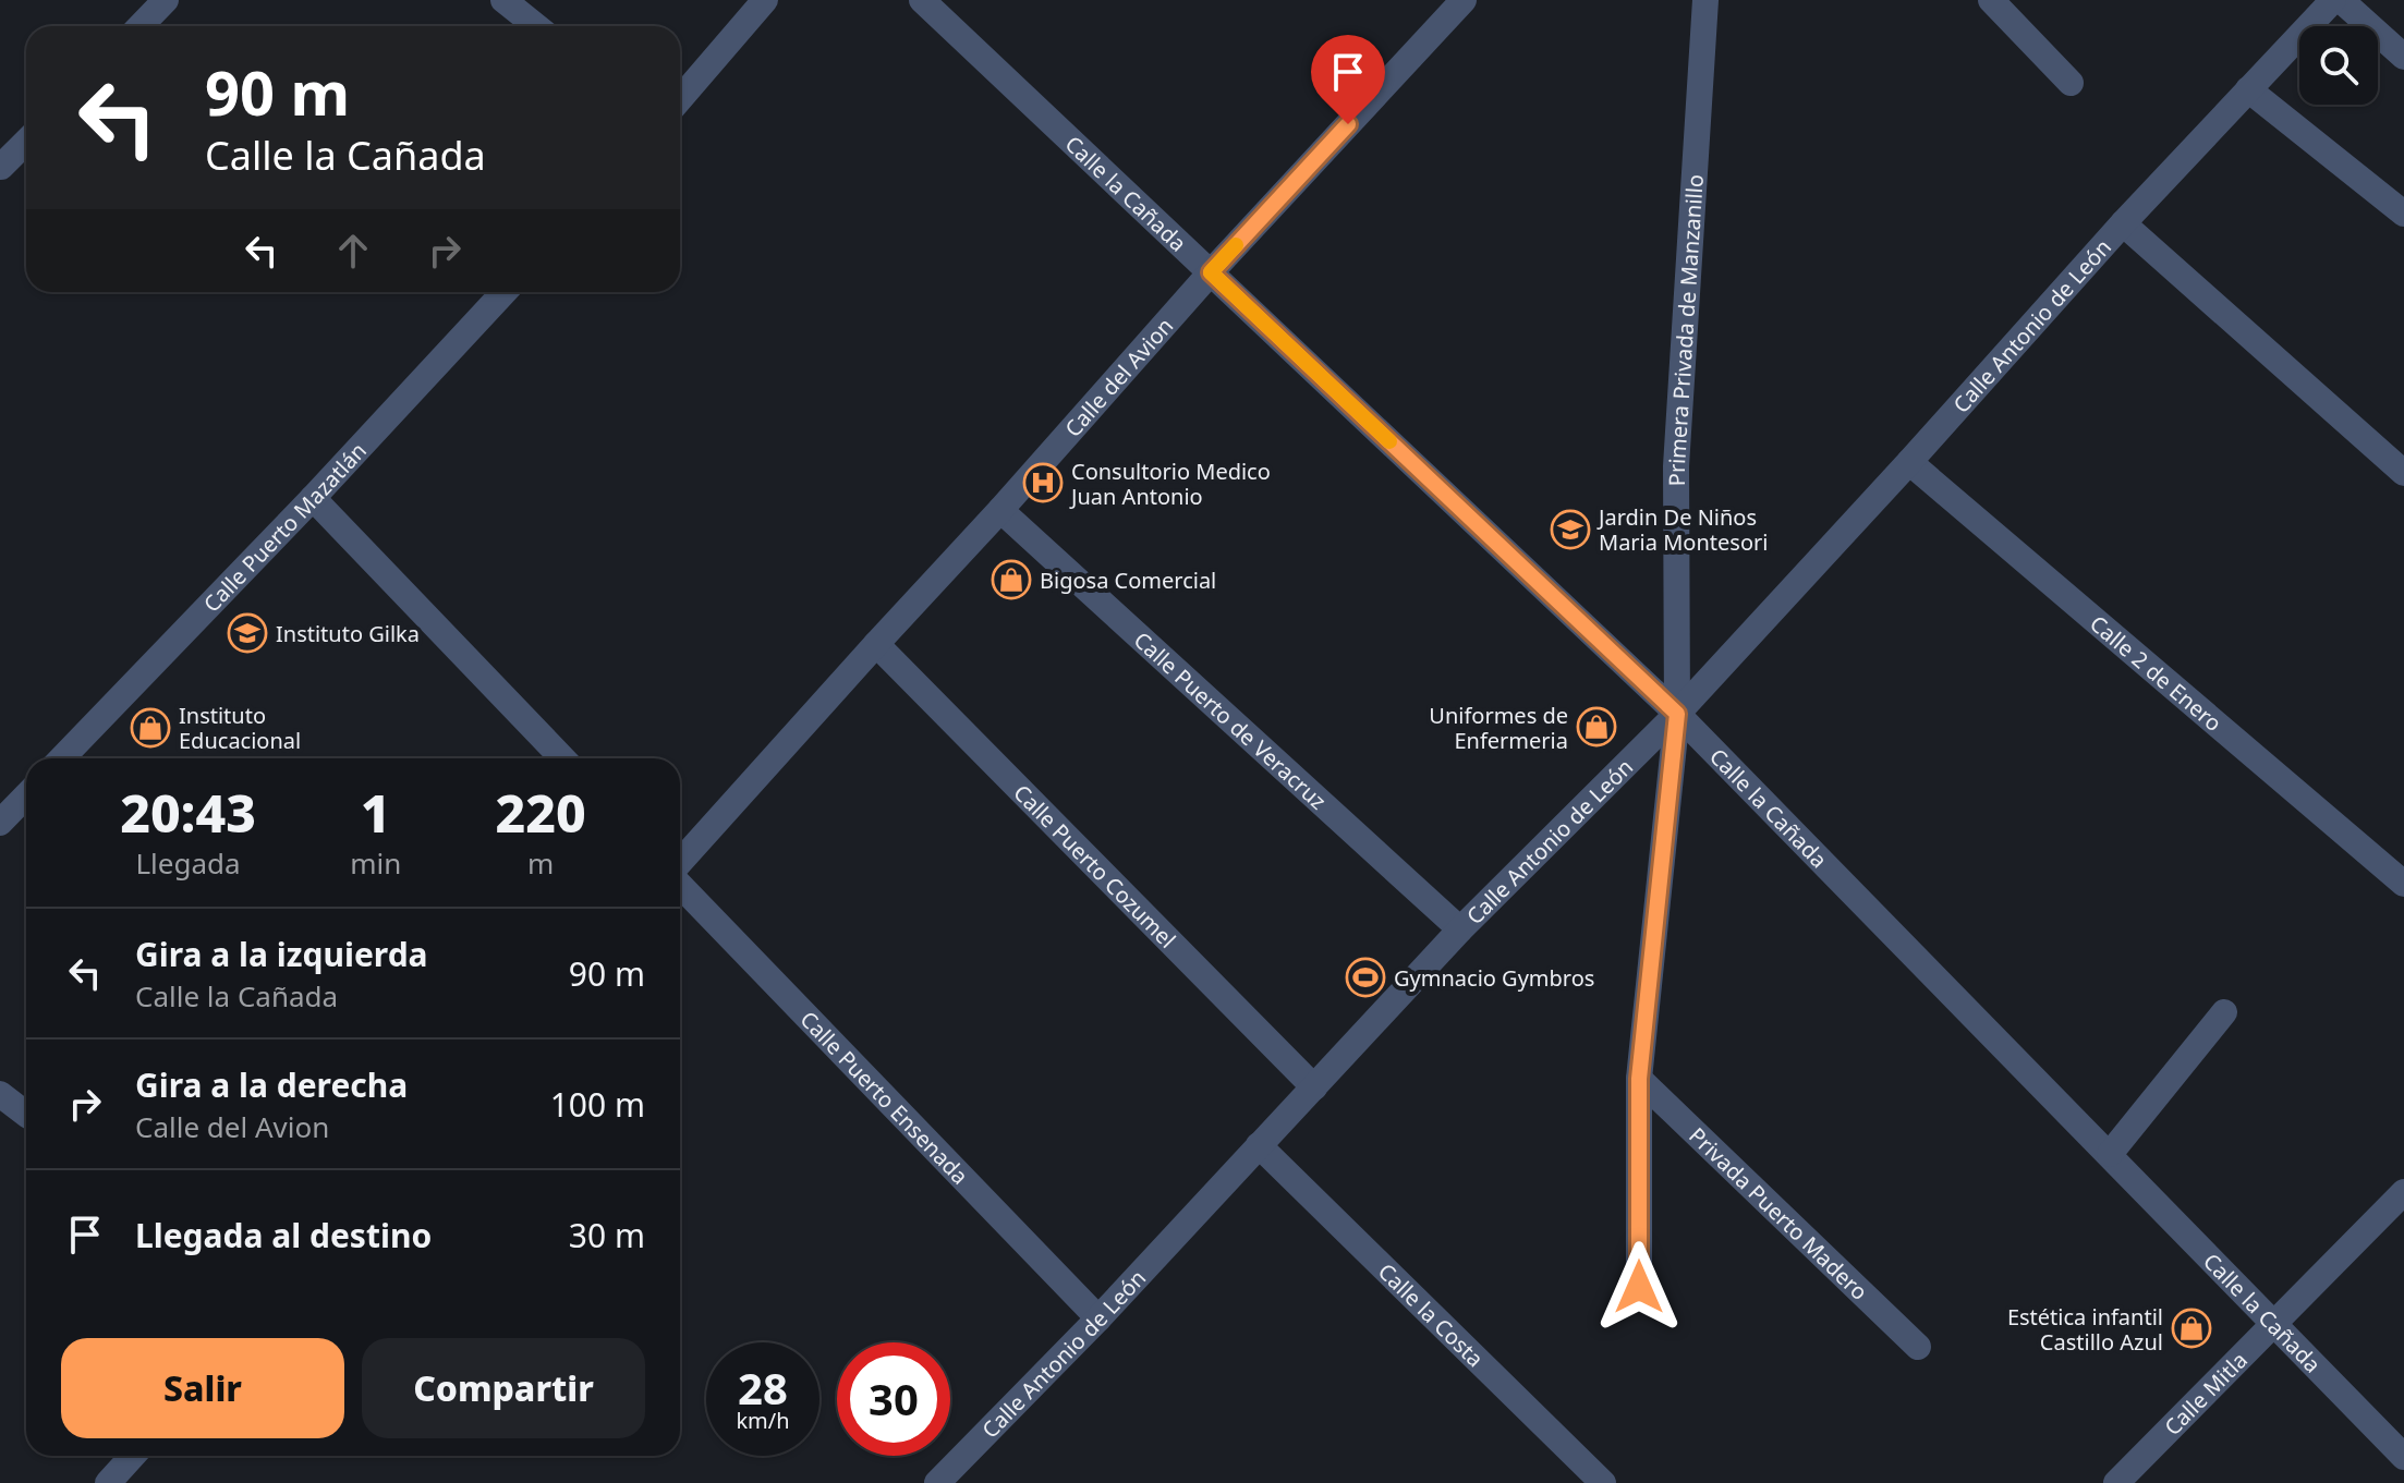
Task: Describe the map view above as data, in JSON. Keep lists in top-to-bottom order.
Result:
{
  "streets": {
    "street": [
      "Calle la Cañada",
      "Calle Antonio de León",
      "Primera Privada de Manzanillo",
      "Calle del Avion",
      "Calle Puerto Mazatlán",
      "Calle 2 de Enero",
      "Calle Puerto de Veracruz",
      "Calle Puerto Cozumel",
      "Calle Puerto Ensenada",
      "Privada Puerto Madero",
      "Calle la Costa",
      "Calle Mitla"
    ]
  },
  "crossings": [
    ["Calle la Cañada", "Calle Antonio de León"],
    ["Calle la Cañada", "Primera Privada de Manzanillo"],
    ["Calle la Cañada", "Calle del Avion"],
    ["Calle la Cañada", "Calle Mitla"],
    ["Calle Antonio de León", "Primera Privada de Manzanillo"],
    ["Calle Antonio de León", "Calle 2 de Enero"],
    ["Calle Antonio de León", "Calle Puerto de Veracruz"],
    ["Calle Antonio de León", "Calle Puerto Cozumel"],
    ["Calle Antonio de León", "Calle Puerto Ensenada"],
    ["Calle Antonio de León", "Calle la Costa"],
    ["Primera Privada de Manzanillo", "Privada Puerto Madero"],
    ["Calle del Avion", "Calle Puerto de Veracruz"],
    ["Calle del Avion", "Calle Puerto Cozumel"]
  ],
  "places": {
    "hospital": ["Consultorio Medico Juan Antonio"],
    "school or university": ["Jardin De Niños Maria Montesori", "Instituto Gilka"],
    "shop": [
      "Bigosa Comercial",
      "Uniformes de Enfermeria",
      "Instituto Educacional",
      "Estética infantil Castillo Azul"
    ],
    "sports": ["Gymnacio Gymbros"]
  },
  "page": {
    "turn": ["90 m", "Calle la Cañada"],
    "eta": [
      "20:43",
      "Llegada",
      "1",
      "min",
      "220",
      "m"
    ],
    "list": [
      {
        "name": "Gira a la izquierda",
        "note": "Calle la Cañada",
        "value": "90 m"
      },
      {
        "name": "Gira a la derecha",
        "note": "Calle del Avion",
        "value": "100 m"
      },
      {
        "name": "Llegada al destino",
        "value": "30 m"
      }
    ],
    "buttons": ["Salir", "Compartir"],
    "speed": "28 km/h",
    "limit": "30"
  }
}
